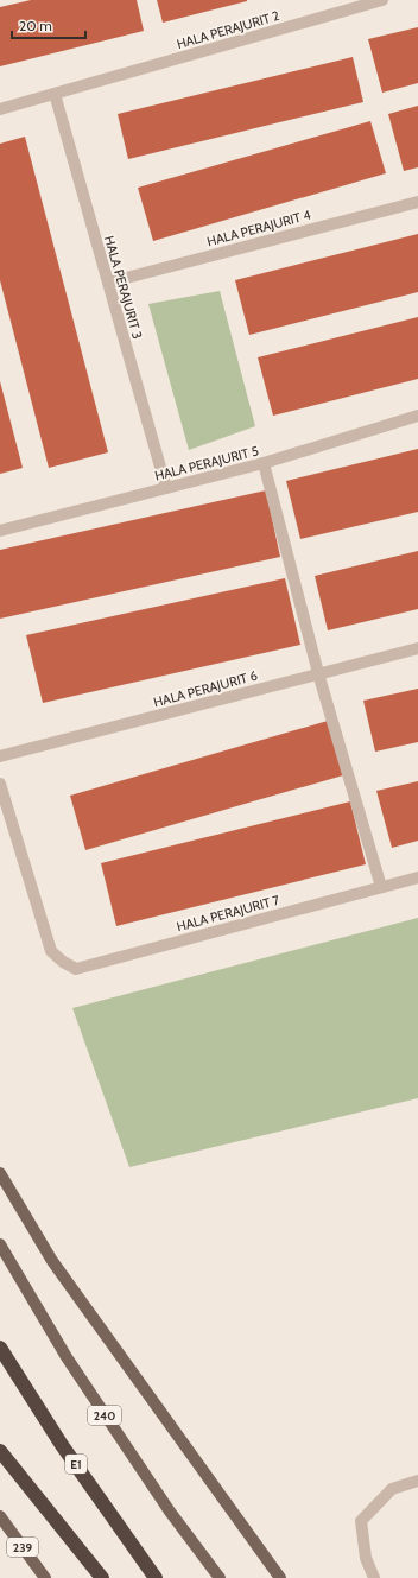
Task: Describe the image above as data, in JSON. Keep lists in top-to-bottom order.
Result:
{
  "streets": {
    "highway": ["E1"],
    "main road": ["240", "239"],
    "street": [
      "HALA PERAJURIT 2",
      "HALA PERAJURIT 4",
      "HALA PERAJURIT 3",
      "HALA PERAJURIT 5",
      "HALA PERAJURIT 6",
      "HALA PERAJURIT 7"
    ]
  },
  "crossings": [
    ["HALA PERAJURIT 2", "HALA PERAJURIT 3"],
    ["HALA PERAJURIT 4", "HALA PERAJURIT 3"],
    ["HALA PERAJURIT 3", "HALA PERAJURIT 5"]
  ],
  "scale_bar": "20 m"
}
